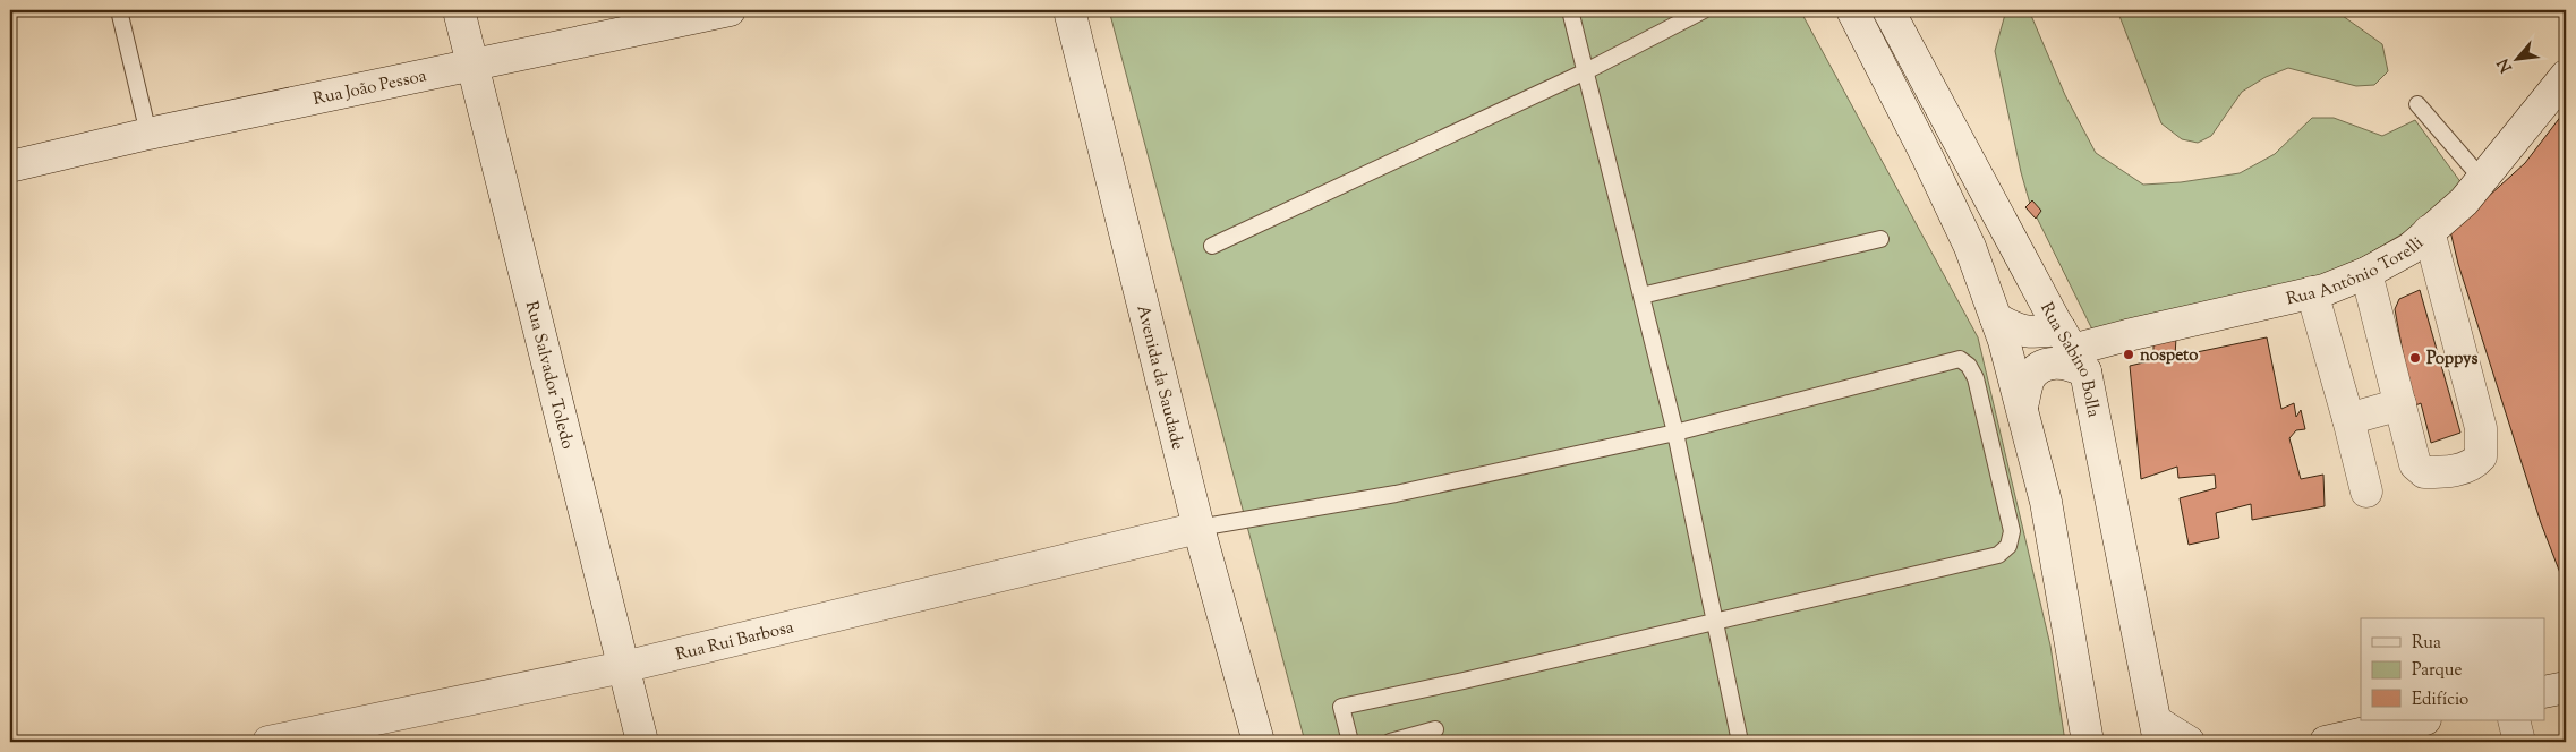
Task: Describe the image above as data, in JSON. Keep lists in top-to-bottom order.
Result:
{
  "streets": {
    "street": [
      "Rua João Pessoa",
      "Rua Antônio Torelli",
      "Rua Sabino Bolla",
      "Rua Salvador Toledo",
      "Avenida da Saudade",
      "Rua Rui Barbosa"
    ]
  },
  "crossings": [
    ["Rua João Pessoa", "Rua Salvador Toledo"],
    ["Rua Antônio Torelli", "Rua Sabino Bolla"],
    ["Rua Salvador Toledo", "Rua Rui Barbosa"],
    ["Avenida da Saudade", "Rua Rui Barbosa"]
  ],
  "places": ["nospeto", "Poppys"],
  "legend": ["Rua", "Parque", "Edifício"],
  "north": "bottom left"
}
